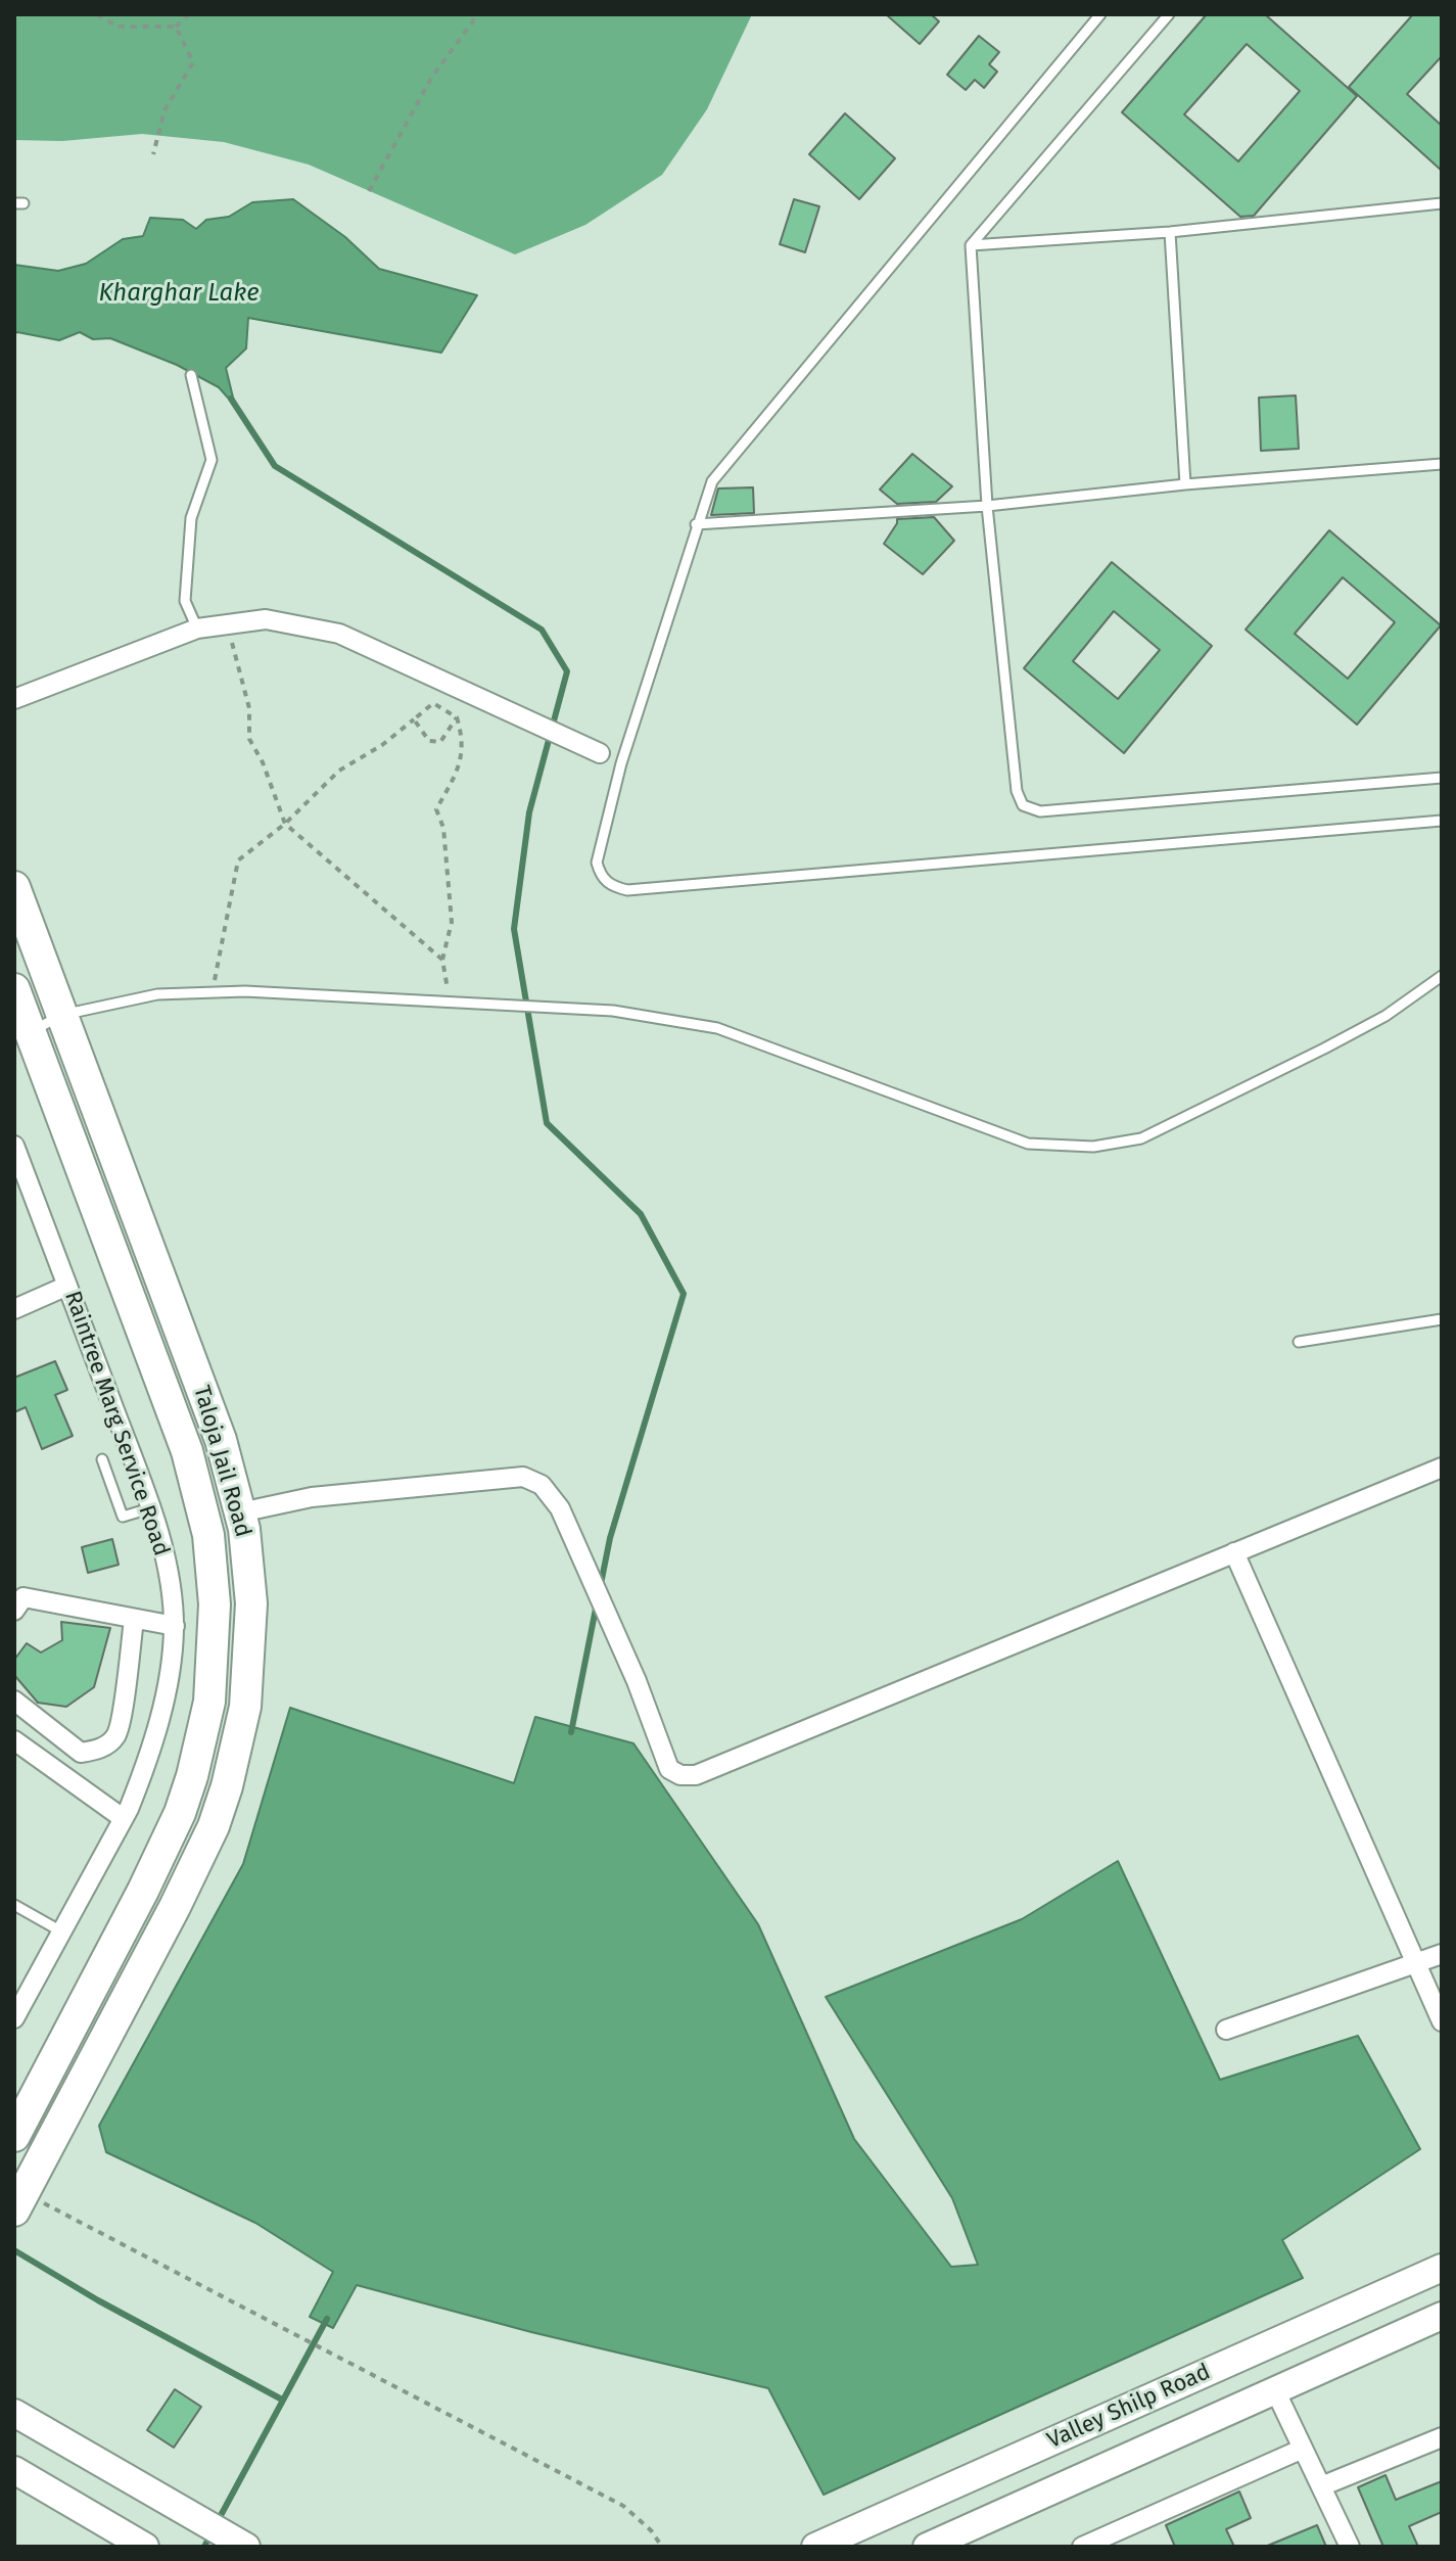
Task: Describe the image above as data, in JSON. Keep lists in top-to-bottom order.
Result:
{
  "streets": {
    "main road": ["Taloja Jail Road"],
    "street": ["Raintree Marg Service Road", "Valley Shilp Road"]
  },
  "water": ["Kharghar Lake"]
}
